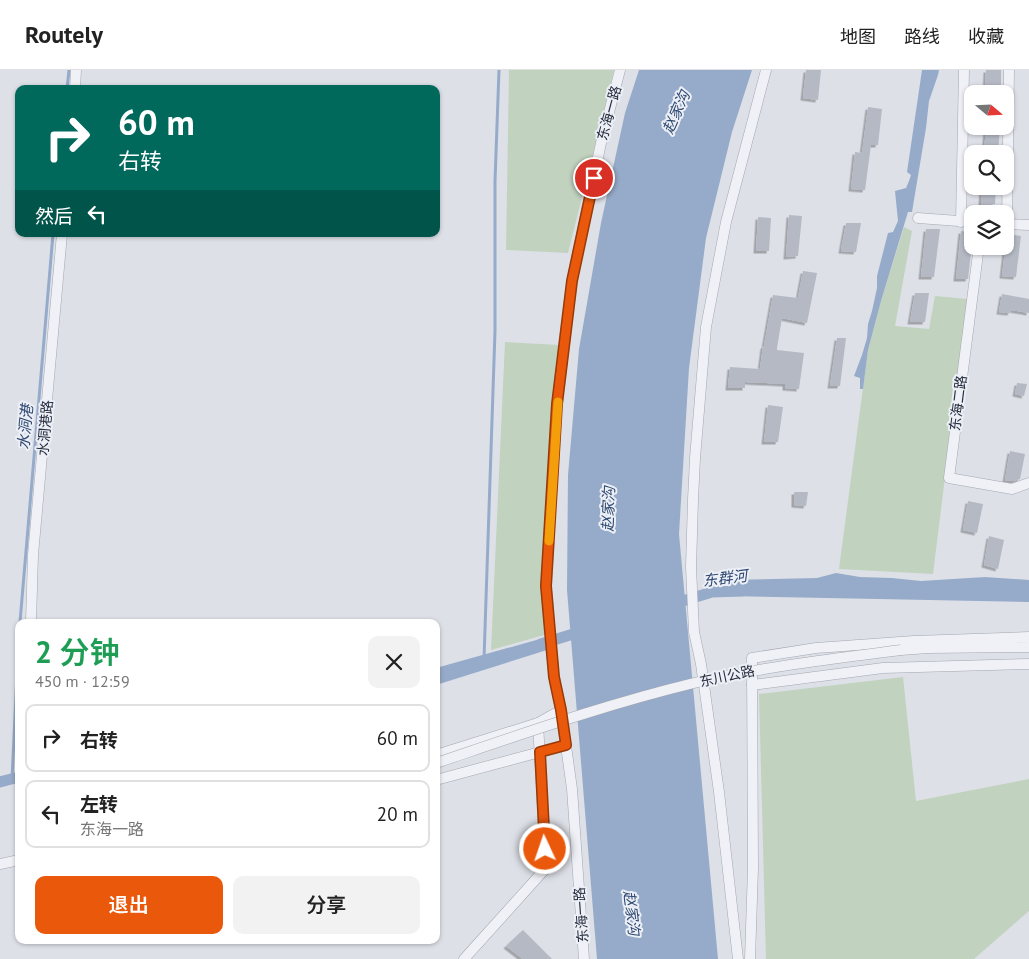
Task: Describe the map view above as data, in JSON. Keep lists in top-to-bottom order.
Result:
{
  "streets": {
    "street": [
      "东海一路",
      "东海二路",
      "水洞港路",
      "东川公路"
    ]
  },
  "water": ["赵家沟", "水洞港", "东群河"],
  "north": "right",
  "page": {
    "header": "Routely",
    "nav": ["地图", "路线", "收藏"],
    "turn": ["60 m", "右转"],
    "then": "然后",
    "heading": ["2 分钟", "450 m · 12:59"],
    "list": [
      {
        "name": "右转",
        "value": "60 m"
      },
      {
        "name": "左转",
        "note": "东海一路",
        "value": "20 m"
      }
    ],
    "buttons": ["退出", "分享"]
  }
}
